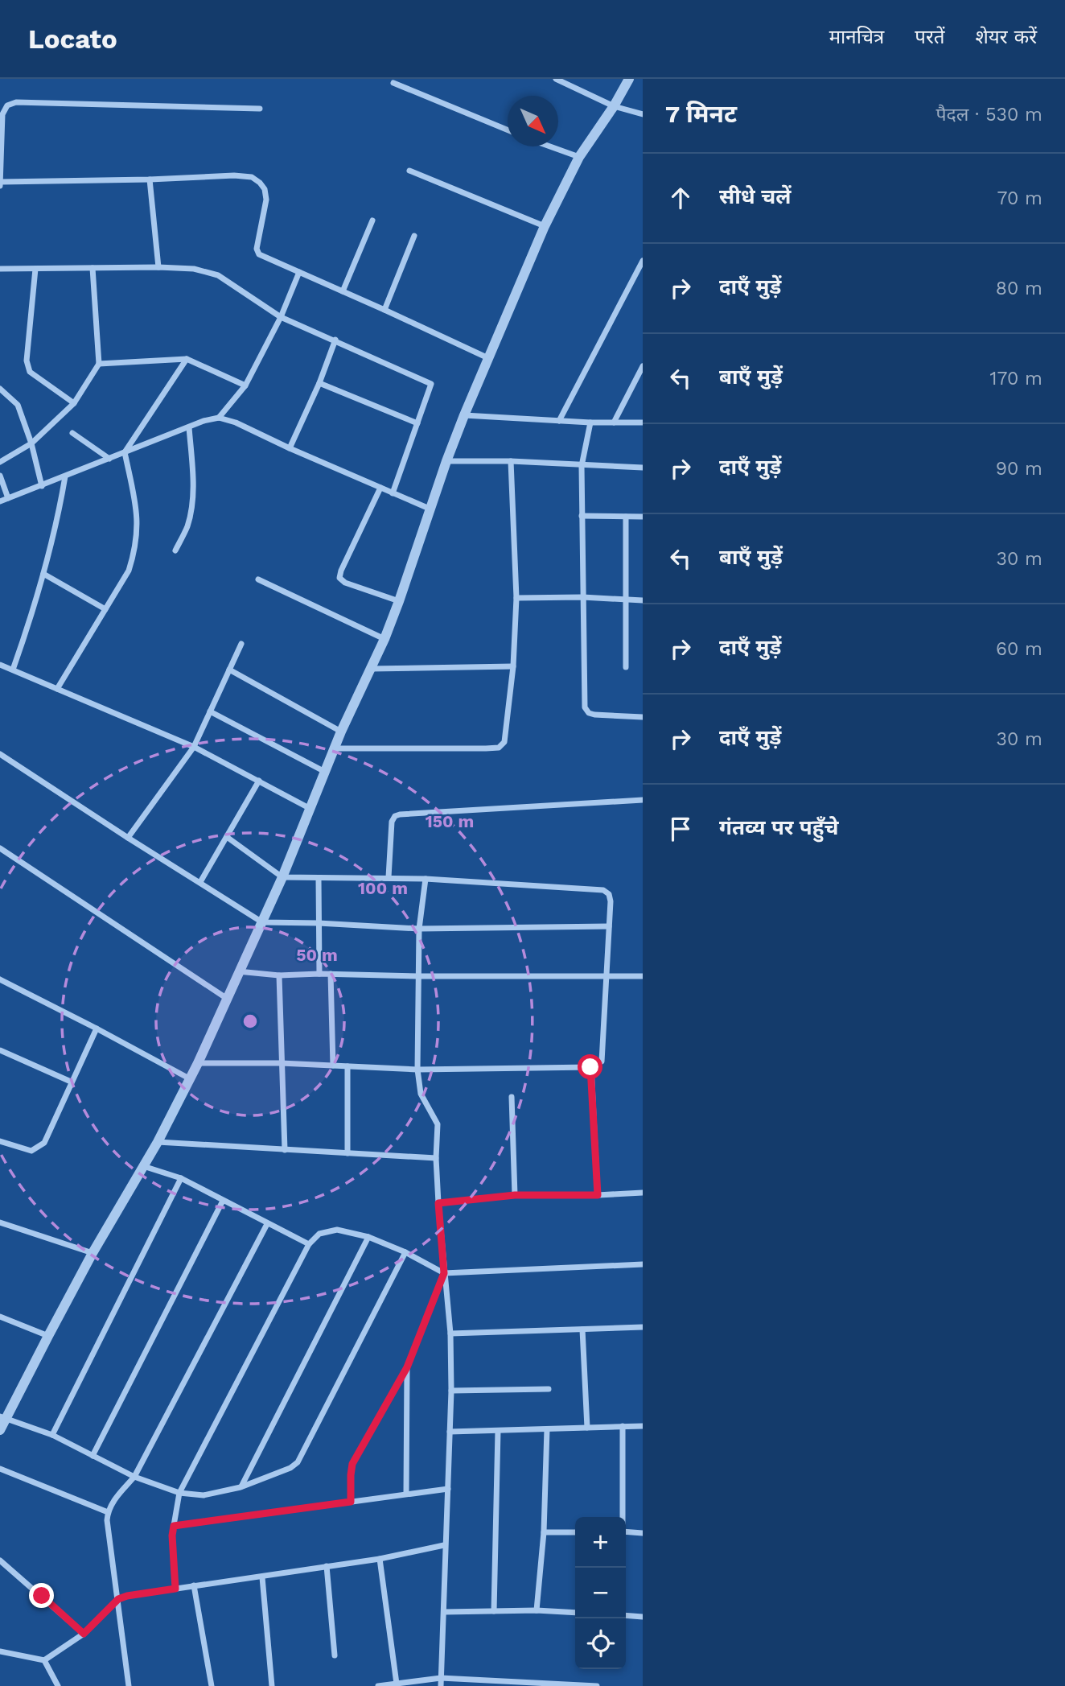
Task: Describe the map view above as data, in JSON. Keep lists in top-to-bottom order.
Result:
{
  "north": "bottom right",
  "page": {
    "header": "Locato",
    "nav": ["मानचित्र", "परतें", "शेयर करें"],
    "heading": ["7 मिनट", "पैदल · 530 m"],
    "list": [
      ["सीधे चलें", "70 m"],
      ["दाएँ मुड़ें", "80 m"],
      ["बाएँ मुड़ें", "170 m"],
      ["दाएँ मुड़ें", "90 m"],
      ["बाएँ मुड़ें", "30 m"],
      ["दाएँ मुड़ें", "60 m"],
      ["दाएँ मुड़ें", "30 m"],
      "गंतव्य पर पहुँचे"
    ],
    "map_buttons": ["+", "−"]
  },
  "rings": ["150 m", "100 m", "50 m"]
}
